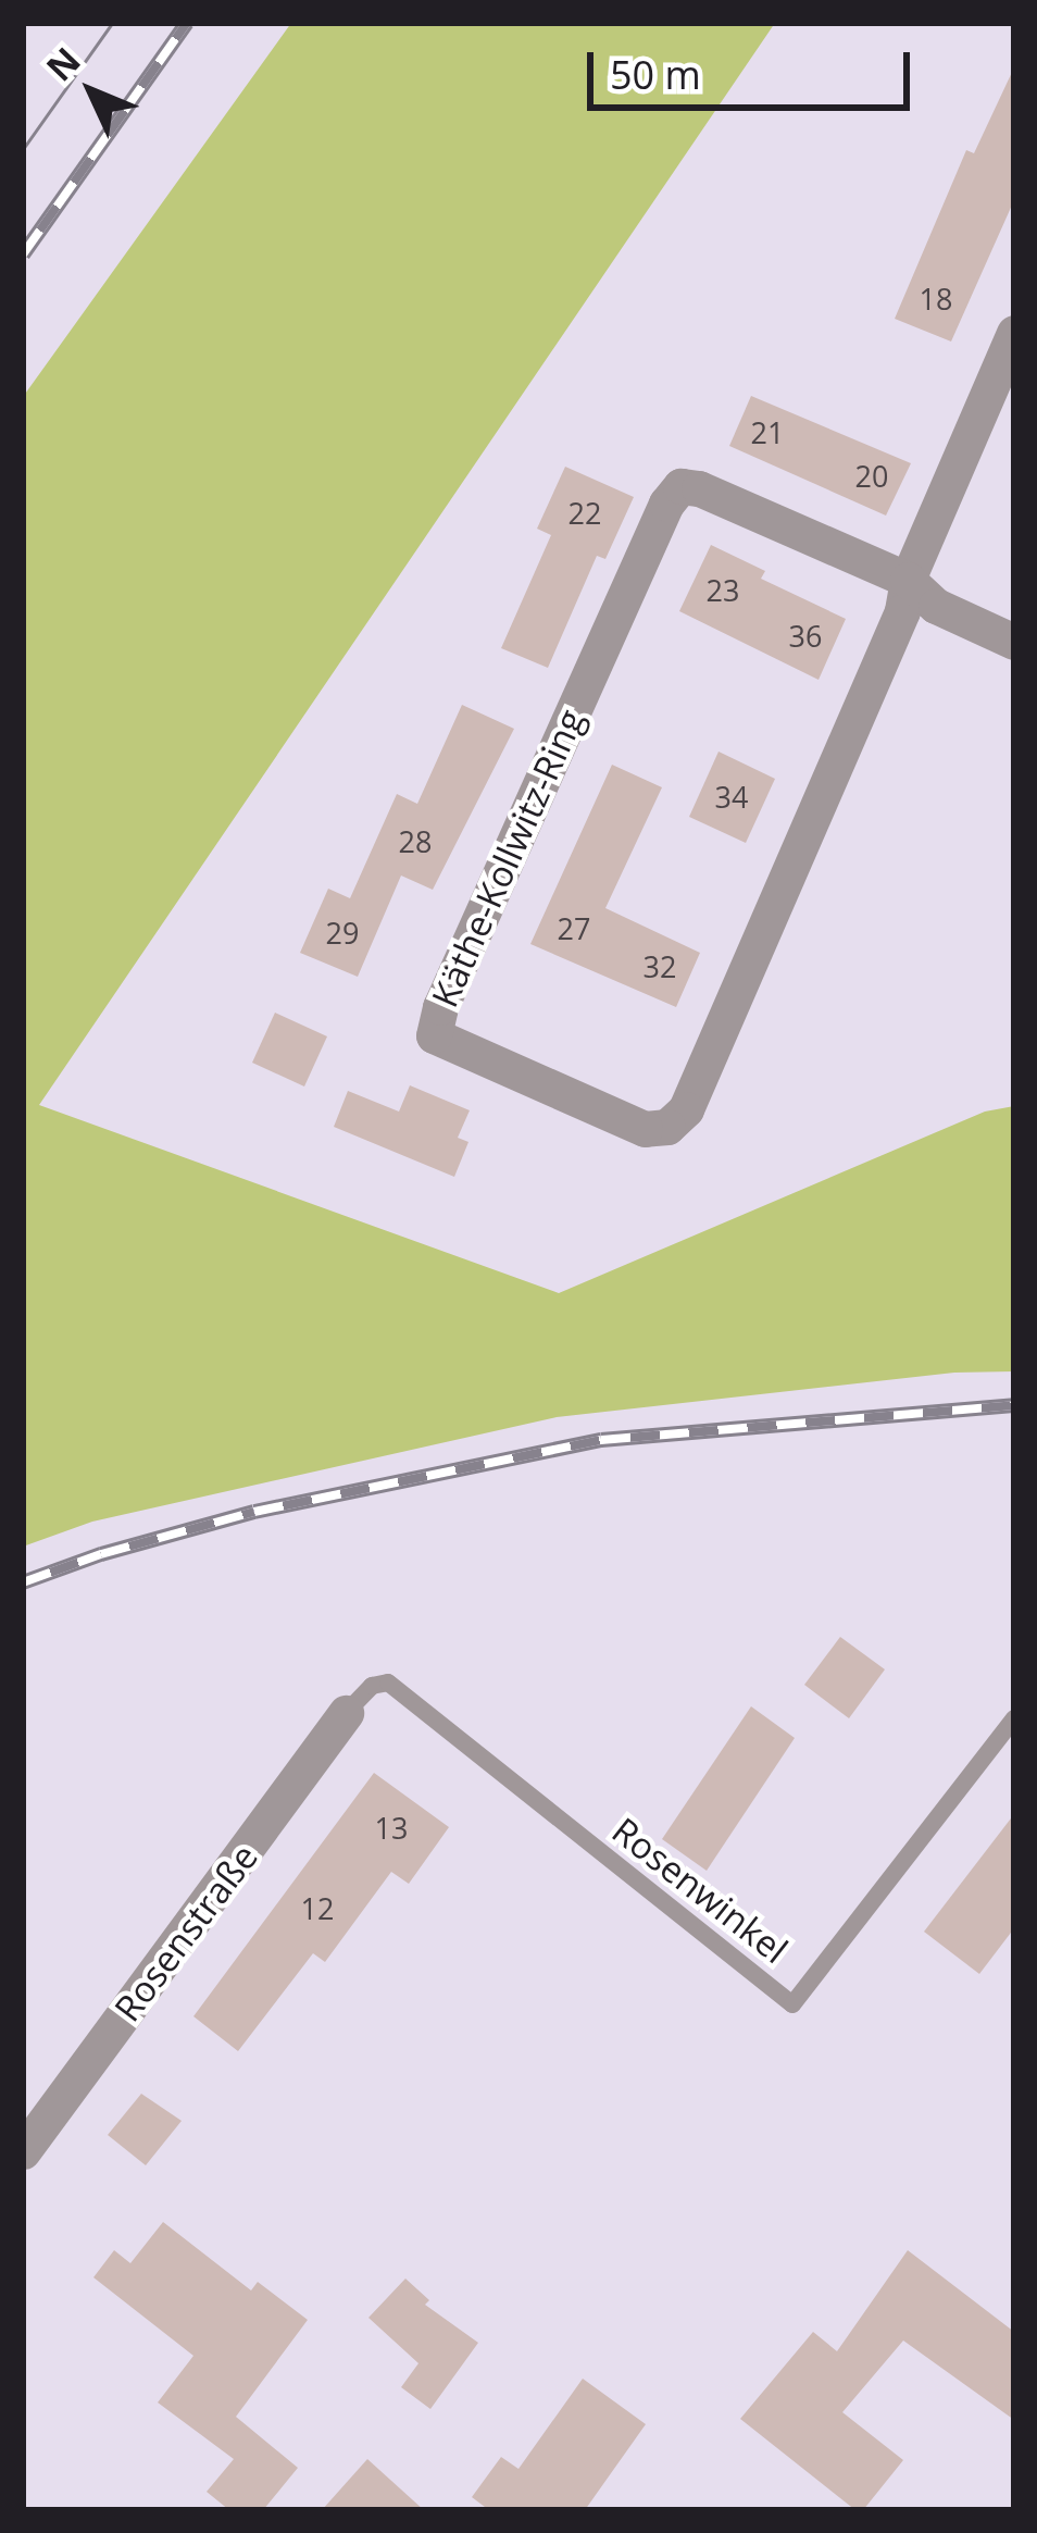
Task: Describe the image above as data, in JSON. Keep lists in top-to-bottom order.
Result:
{
  "streets": {
    "street": ["Käthe-Kollwitz-Ring", "Rosenstraße"],
    "lane": ["Rosenwinkel"]
  },
  "crossings": [
    ["Rosenwinkel", "Rosenstraße"]
  ],
  "house_numbers": [
    "18",
    "21",
    "20",
    "22",
    "23",
    "36",
    "34",
    "28",
    "27",
    "29",
    "32",
    "13",
    "12"
  ],
  "scale_bar": "50 m",
  "north": "top left"
}
